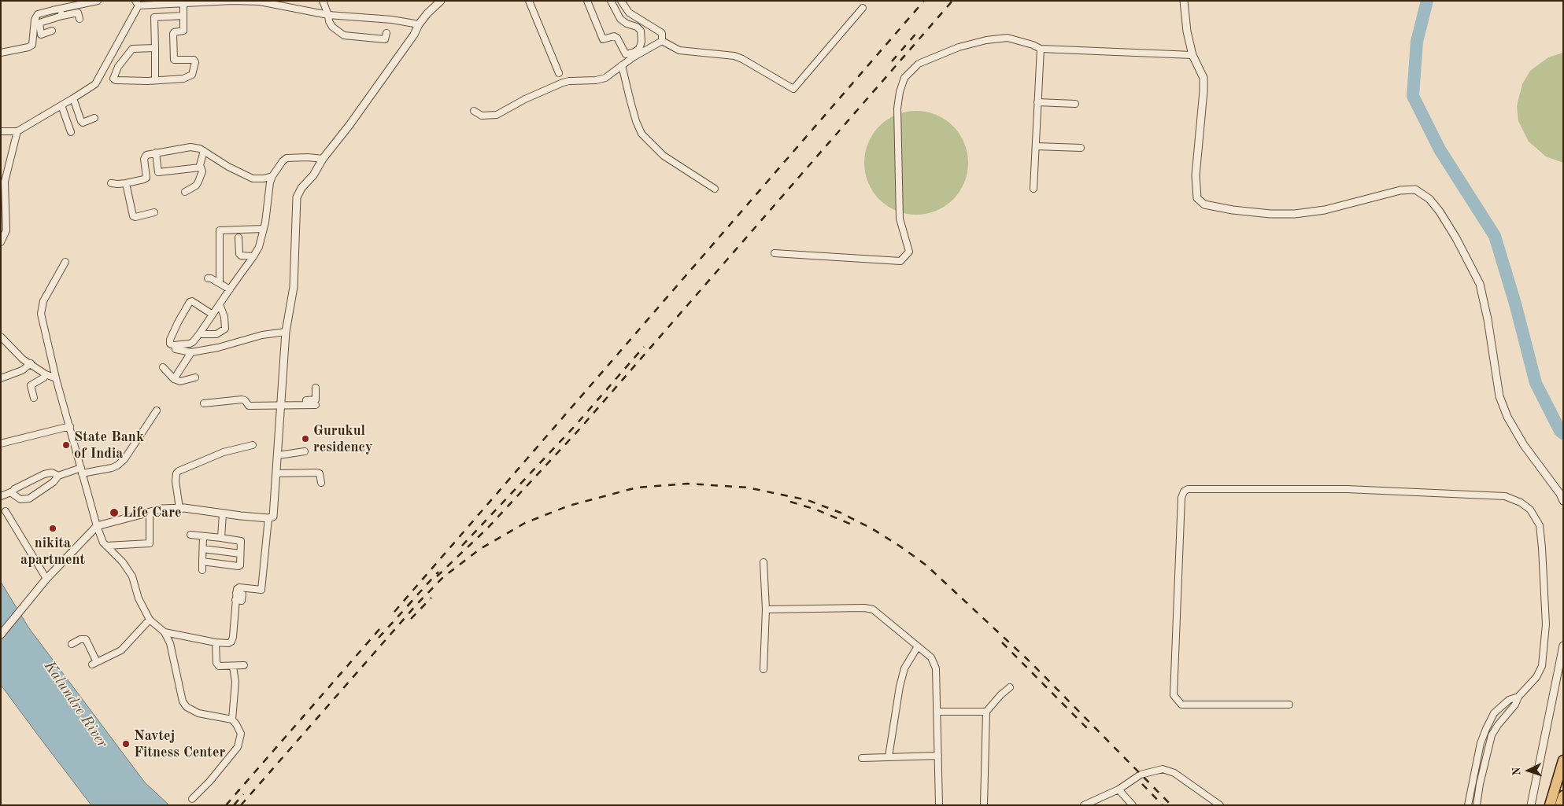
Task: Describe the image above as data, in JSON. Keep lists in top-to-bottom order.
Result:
{
  "water": ["Kalundre River"],
  "places": [
    "Gurukul residency",
    "State Bank of India",
    "Life Care",
    "nikita apartment",
    "Navtej Fitness Center"
  ],
  "north": "left"
}
